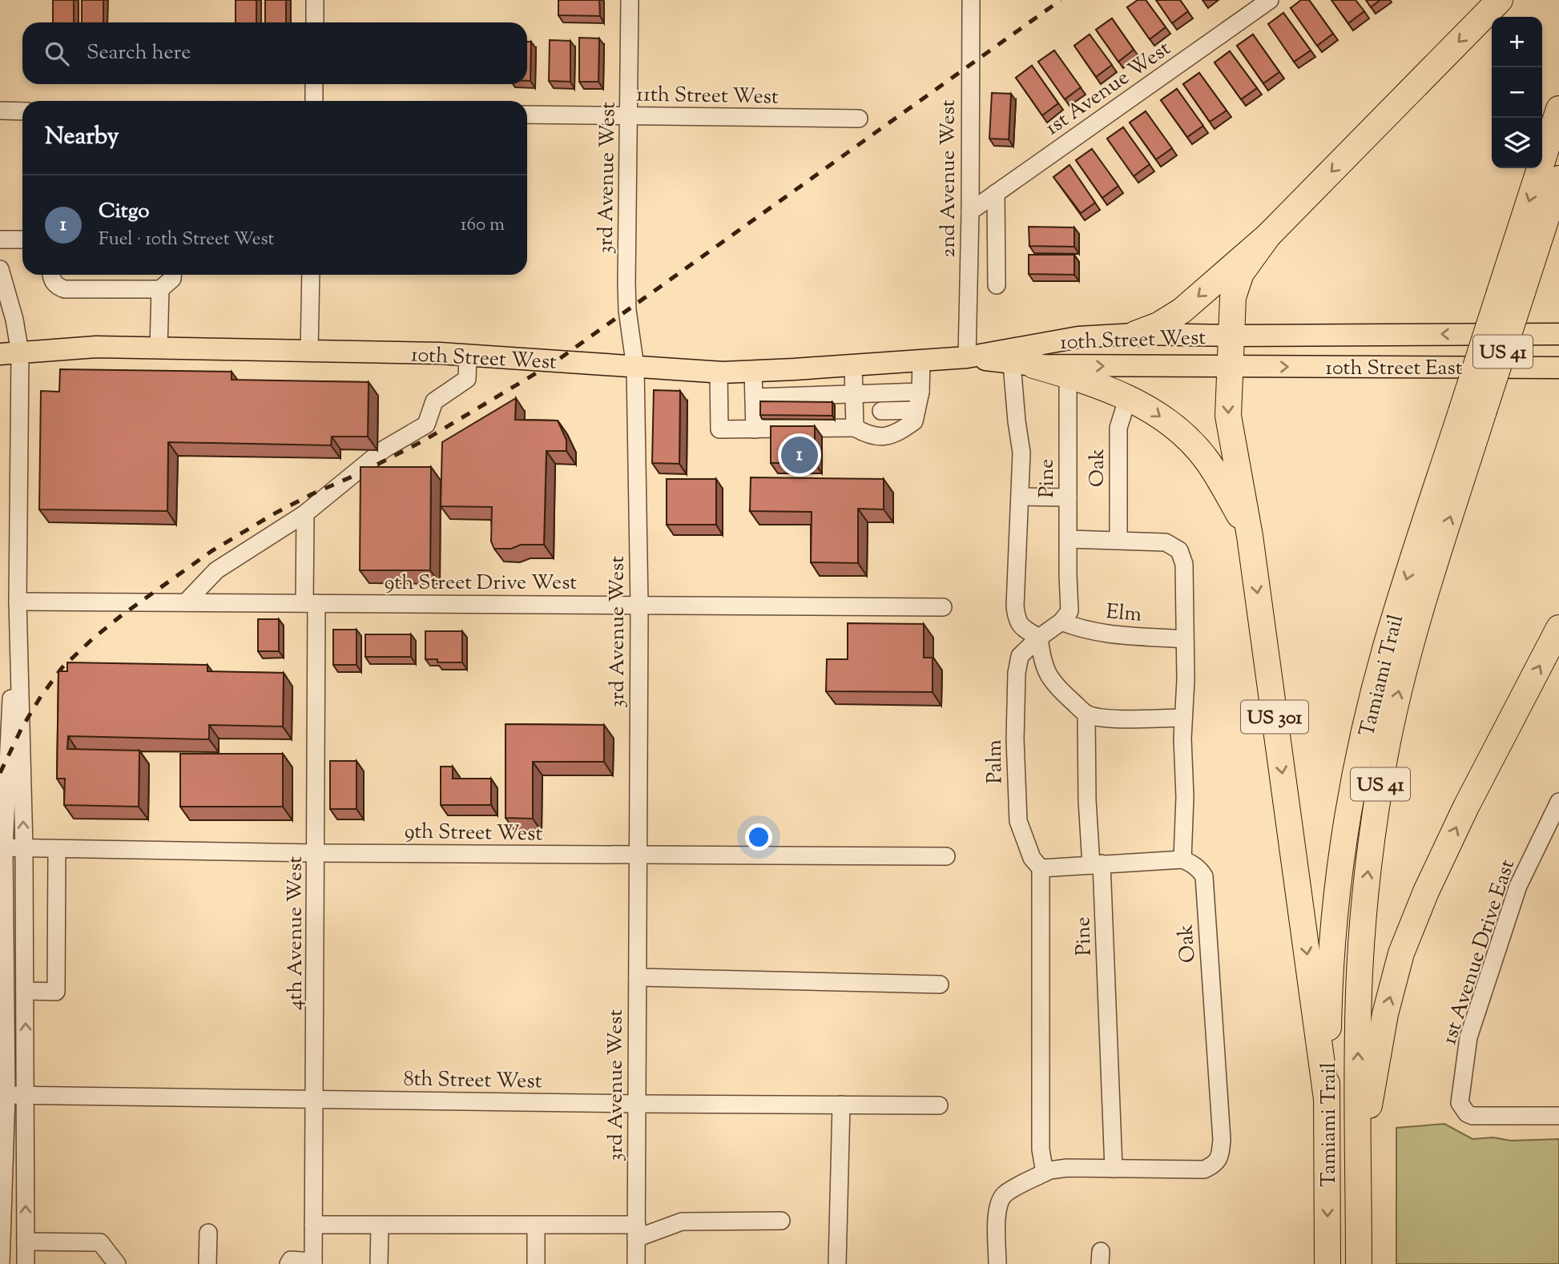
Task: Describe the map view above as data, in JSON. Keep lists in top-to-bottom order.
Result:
{
  "streets": {
    "highway": ["US 41", "Tamiami Trail", "US 301"],
    "main road": ["10th Street West", "10th Street East"],
    "street": [
      "1st Avenue West",
      "11th Street West",
      "3rd Avenue West",
      "2nd Avenue West",
      "Oak",
      "Pine",
      "9th Street Drive West",
      "Elm",
      "Palm",
      "9th Street West",
      "4th Avenue West",
      "1st Avenue Drive East",
      "8th Street West"
    ]
  },
  "crossings": [
    ["1st Avenue West", "2nd Avenue West"],
    ["11th Street West", "3rd Avenue West"],
    ["3rd Avenue West", "10th Street West"],
    ["3rd Avenue West", "9th Street Drive West"],
    ["3rd Avenue West", "9th Street West"],
    ["3rd Avenue West", "8th Street West"],
    ["2nd Avenue West", "10th Street West"],
    ["10th Street West", "10th Street East"],
    ["10th Street West", "Pine"],
    ["10th Street West", "US 301"],
    ["10th Street East", "US 301"],
    ["Oak", "Pine"],
    ["Pine", "Elm"],
    ["Pine", "Palm"],
    ["9th Street Drive West", "4th Avenue West"],
    ["Elm", "Palm"],
    ["Tamiami Trail", "US 301"],
    ["9th Street West", "4th Avenue West"],
    ["4th Avenue West", "8th Street West"]
  ],
  "page": {
    "map_buttons": ["+", "−"],
    "search": "Search here",
    "heading": "Nearby",
    "list": [
      {
        "mark": "1",
        "name": "Citgo",
        "note": "Fuel · 10th Street West",
        "value": "160 m"
      }
    ],
    "pins": "1"
  }
}
